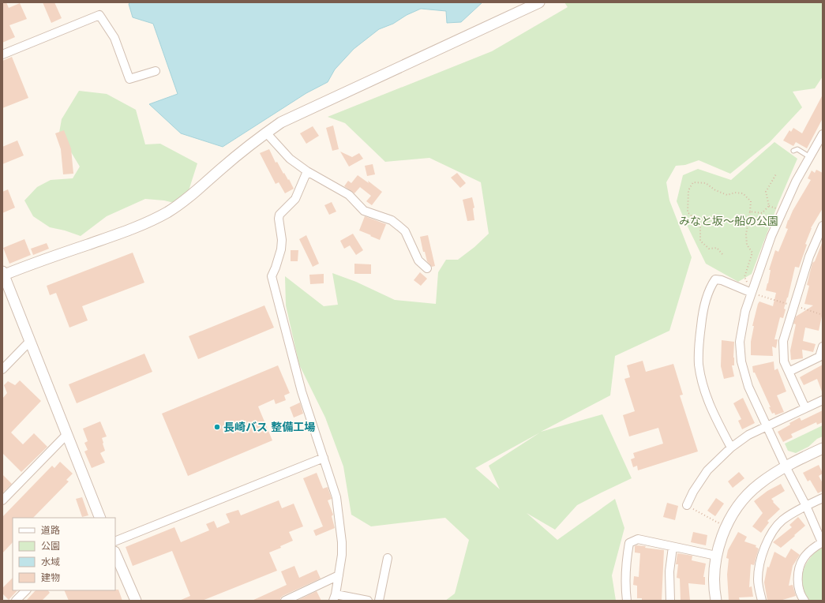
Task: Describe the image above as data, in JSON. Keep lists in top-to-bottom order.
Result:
{
  "parks": ["みなと坂〜船の公園"],
  "places": ["長崎バス 整備工場"],
  "legend": [
    "道路",
    "公園",
    "水域",
    "建物"
  ]
}
